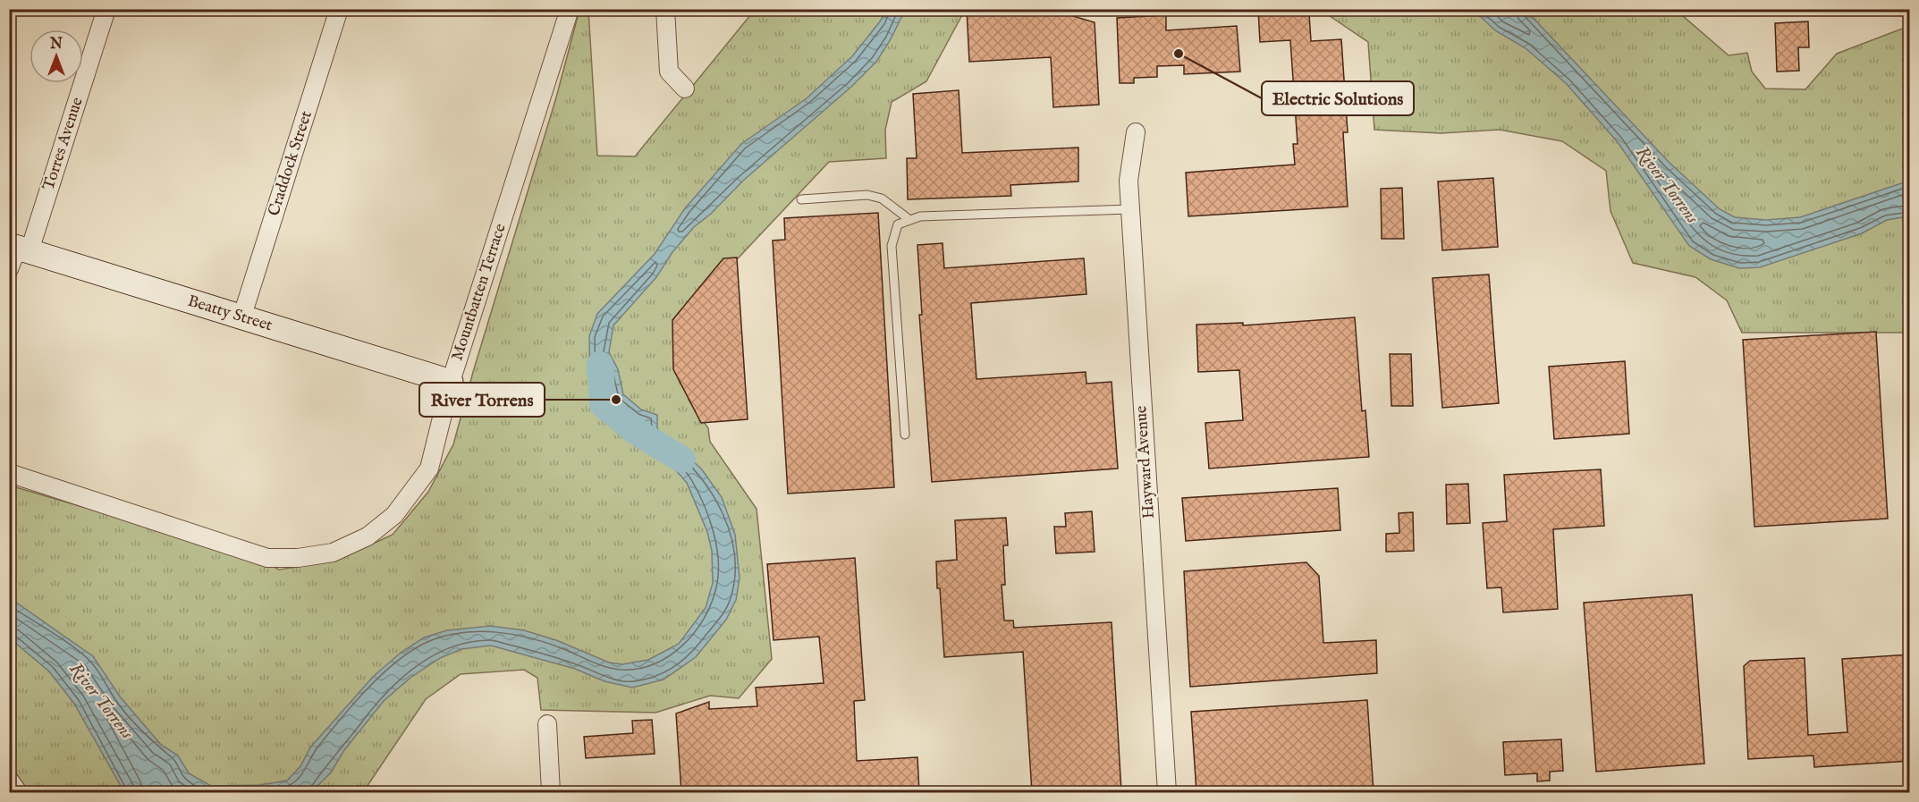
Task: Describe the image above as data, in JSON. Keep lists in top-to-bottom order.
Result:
{
  "streets": {
    "street": [
      "Torres Avenue",
      "Craddock Street",
      "Mountbatten Terrace",
      "Beatty Street",
      "Hayward Avenue"
    ]
  },
  "crossings": [
    ["Torres Avenue", "Beatty Street"],
    ["Craddock Street", "Beatty Street"],
    ["Mountbatten Terrace", "Beatty Street"]
  ],
  "water": ["River Torrens"],
  "places": ["Electric Solutions", "River Torrens"],
  "north": "top"
}
